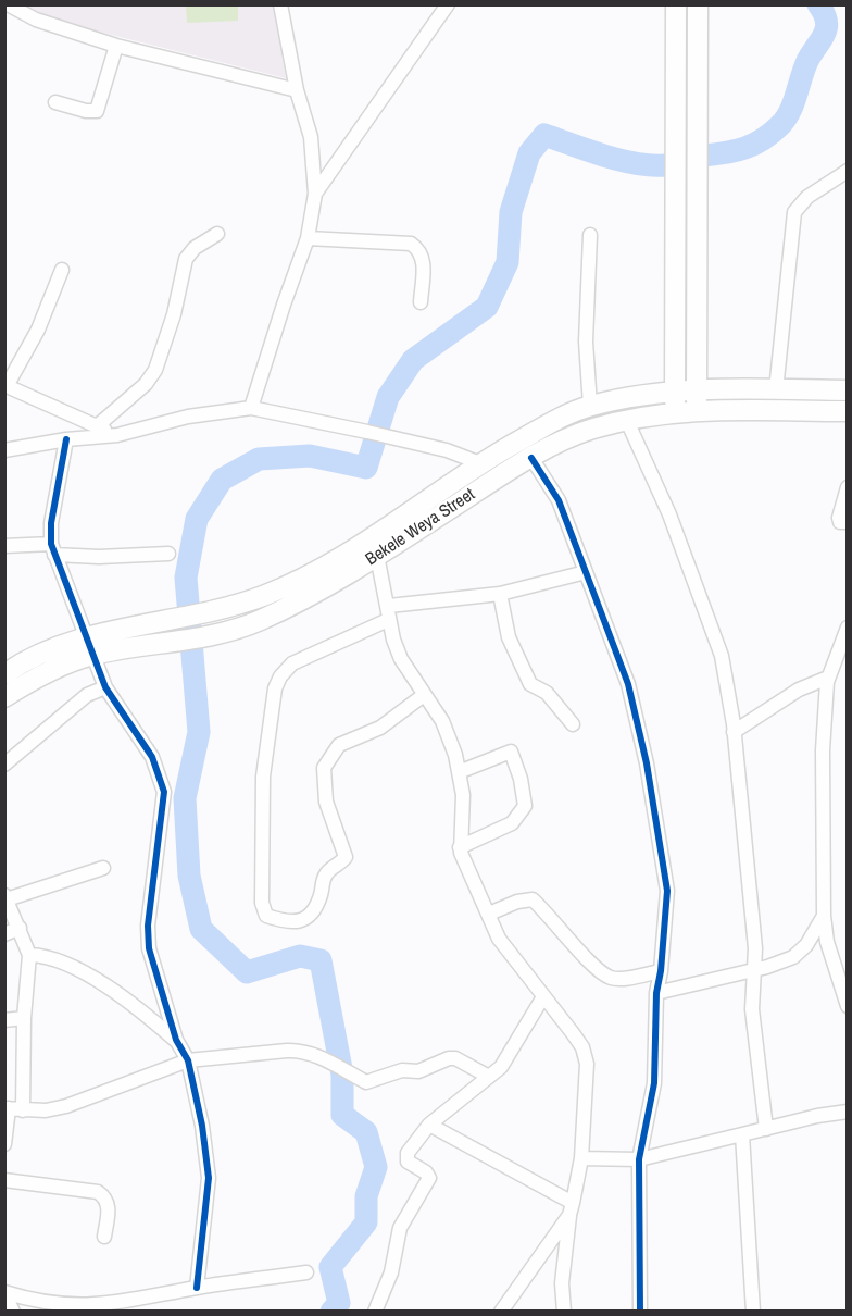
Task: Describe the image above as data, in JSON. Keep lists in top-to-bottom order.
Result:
{
  "streets": {
    "main road": ["Bekele Weya Street"]
  }
}
